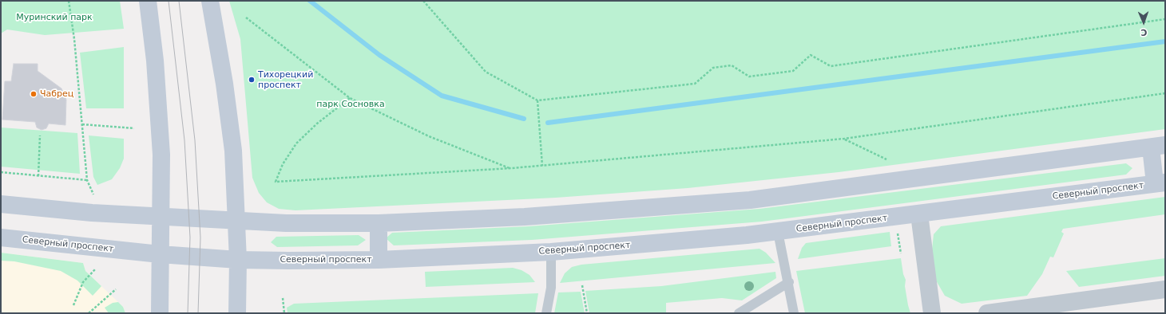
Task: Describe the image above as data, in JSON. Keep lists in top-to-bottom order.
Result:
{
  "streets": {
    "main road": ["Северный проспект"]
  },
  "parks": ["Муринский парк", "парк Сосновка"],
  "places": ["Тихорецкий проспект", "Чабрец"],
  "north": "bottom"
}
